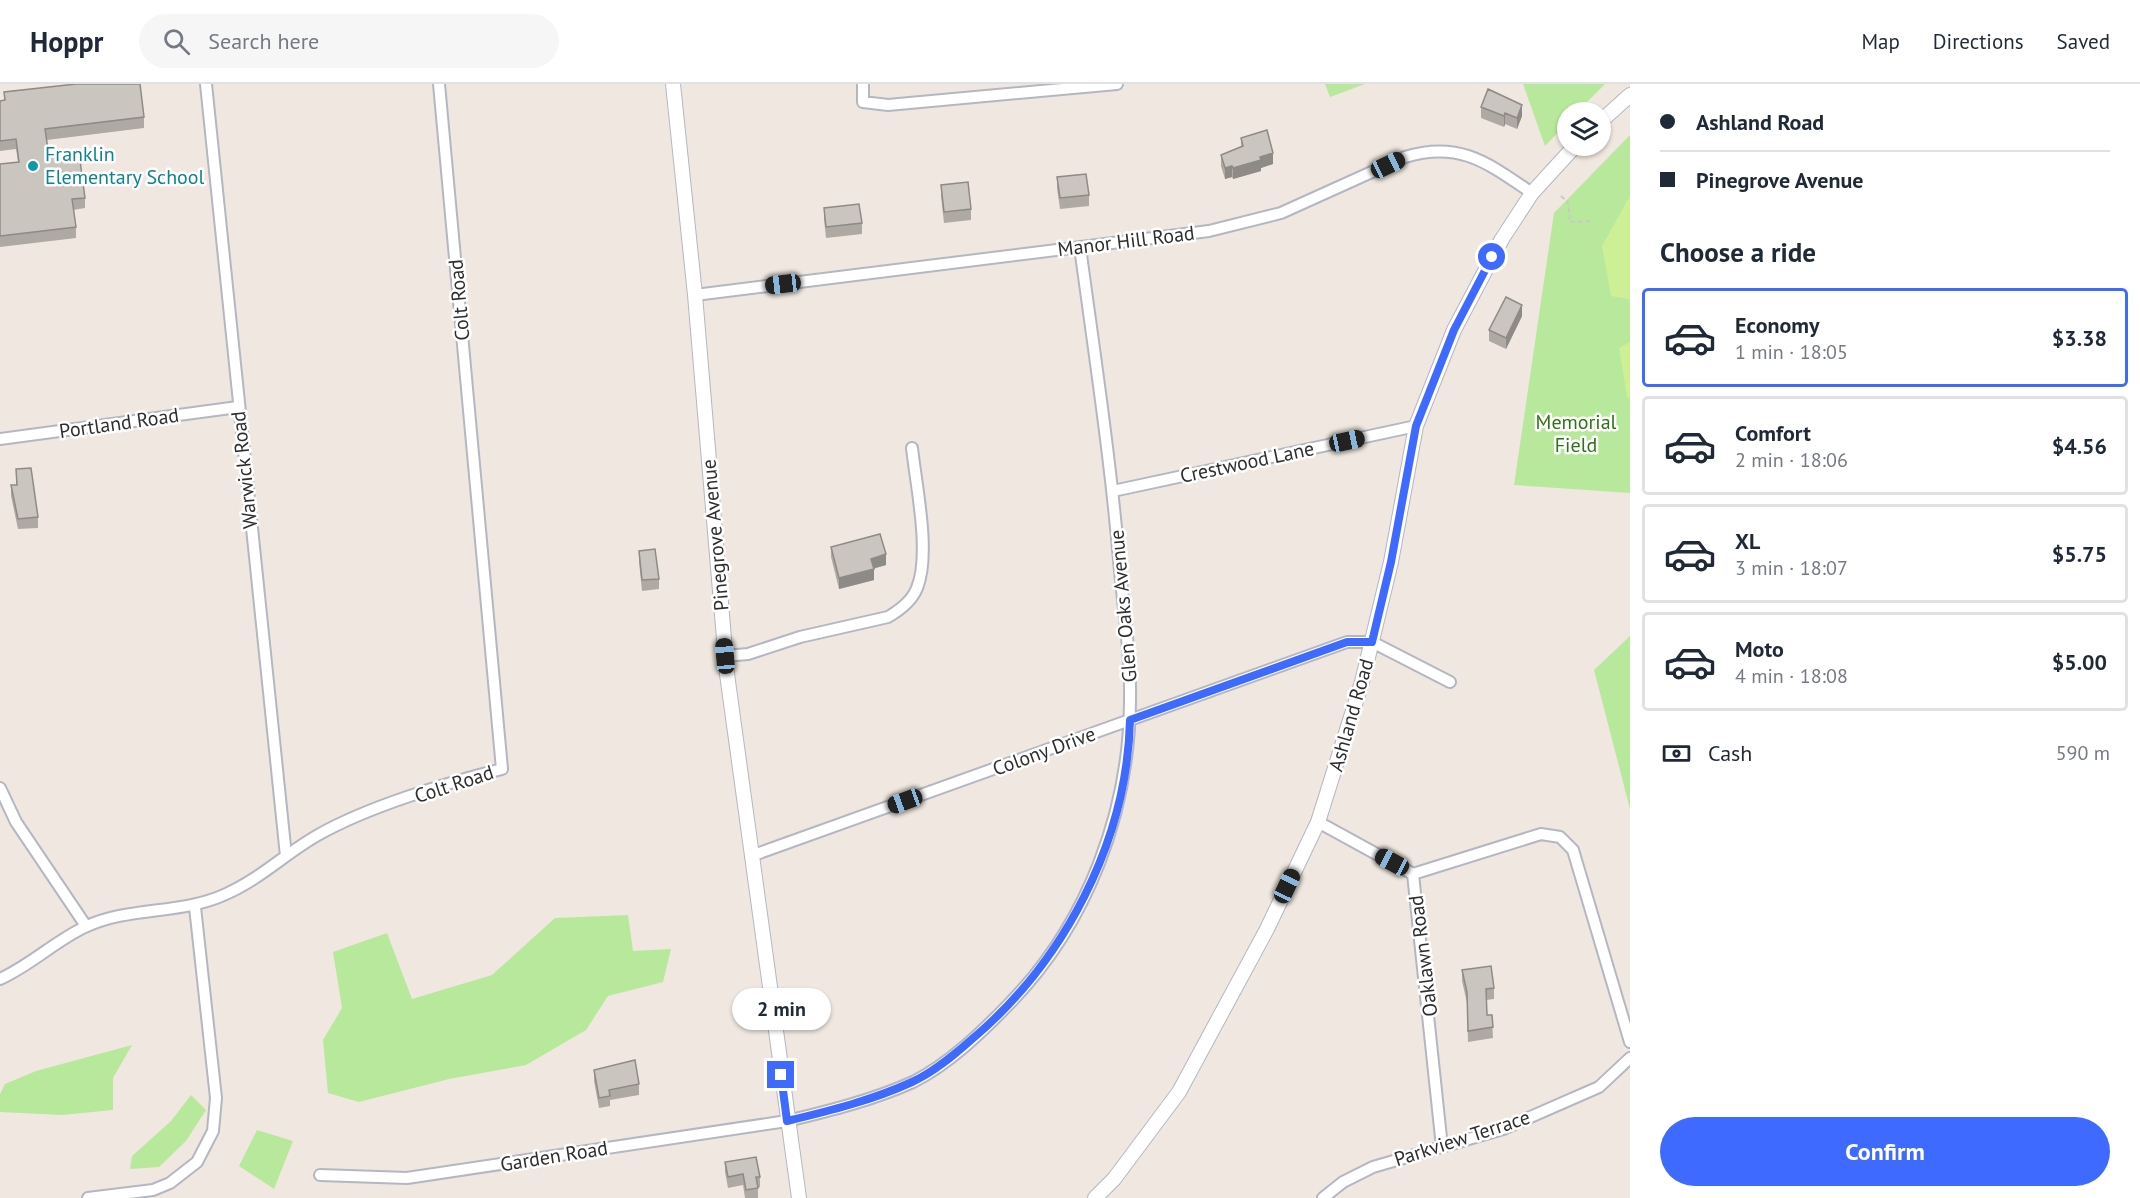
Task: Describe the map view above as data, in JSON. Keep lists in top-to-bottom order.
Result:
{
  "streets": {
    "street": [
      "Manor Hill Road",
      "Colt Road",
      "Portland Road",
      "Crestwood Lane",
      "Warwick Road",
      "Pinegrove Avenue",
      "Glen Oaks Avenue",
      "Ashland Road",
      "Colony Drive",
      "Oaklawn Road",
      "Parkview Terrace",
      "Garden Road"
    ]
  },
  "crossings": [
    ["Manor Hill Road", "Pinegrove Avenue"],
    ["Manor Hill Road", "Glen Oaks Avenue"],
    ["Manor Hill Road", "Ashland Road"],
    ["Colt Road", "Warwick Road"],
    ["Portland Road", "Warwick Road"],
    ["Crestwood Lane", "Glen Oaks Avenue"],
    ["Crestwood Lane", "Ashland Road"],
    ["Pinegrove Avenue", "Glen Oaks Avenue"],
    ["Pinegrove Avenue", "Colony Drive"],
    ["Pinegrove Avenue", "Garden Road"],
    ["Glen Oaks Avenue", "Colony Drive"],
    ["Glen Oaks Avenue", "Garden Road"],
    ["Ashland Road", "Colony Drive"],
    ["Ashland Road", "Oaklawn Road"],
    ["Oaklawn Road", "Parkview Terrace"]
  ],
  "parks": ["Memorial Field"],
  "places": ["Franklin Elementary School"],
  "page": {
    "header": "Hoppr",
    "search": "Search here",
    "nav": ["Map", "Directions", "Saved"],
    "banner": ["Ashland Road", "Pinegrove Avenue"],
    "heading": "Choose a ride",
    "list": [
      {
        "name": "Economy",
        "note": "1 min · 18:05",
        "value": "$3.38"
      },
      {
        "name": "Comfort",
        "note": "2 min · 18:06",
        "value": "$4.56"
      },
      {
        "name": "XL",
        "note": "3 min · 18:07",
        "value": "$5.75"
      },
      {
        "name": "Moto",
        "note": "4 min · 18:08",
        "value": "$5.00"
      }
    ],
    "pay": ["Cash", "590 m"],
    "bubble": "2 min",
    "buttons": "Confirm"
  }
}
